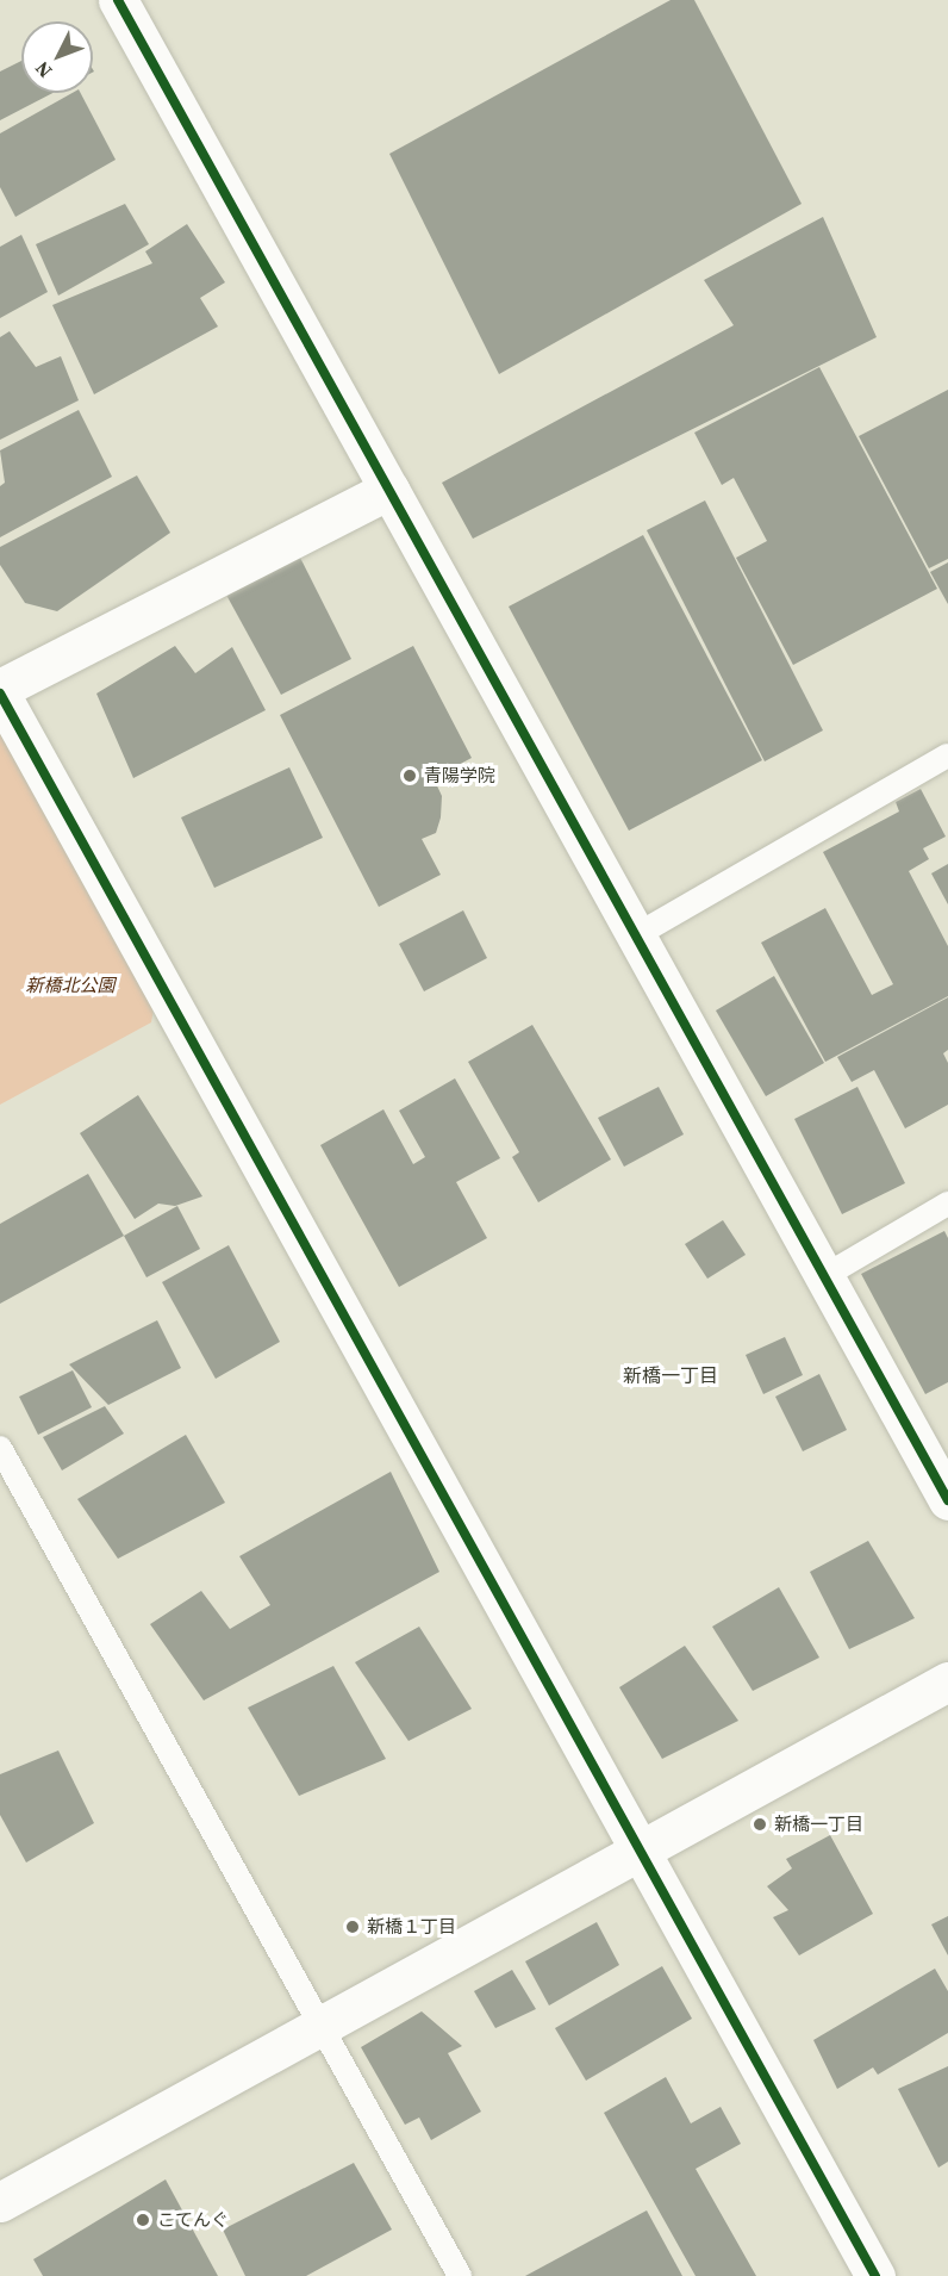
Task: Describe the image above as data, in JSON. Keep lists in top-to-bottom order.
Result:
{
  "districts": ["新橋一丁目"],
  "parks": ["新橋北公園"],
  "places": [
    "青陽学院",
    "新橋一丁目",
    "新橋１丁目",
    "こてんぐ"
  ],
  "north": "bottom left"
}
